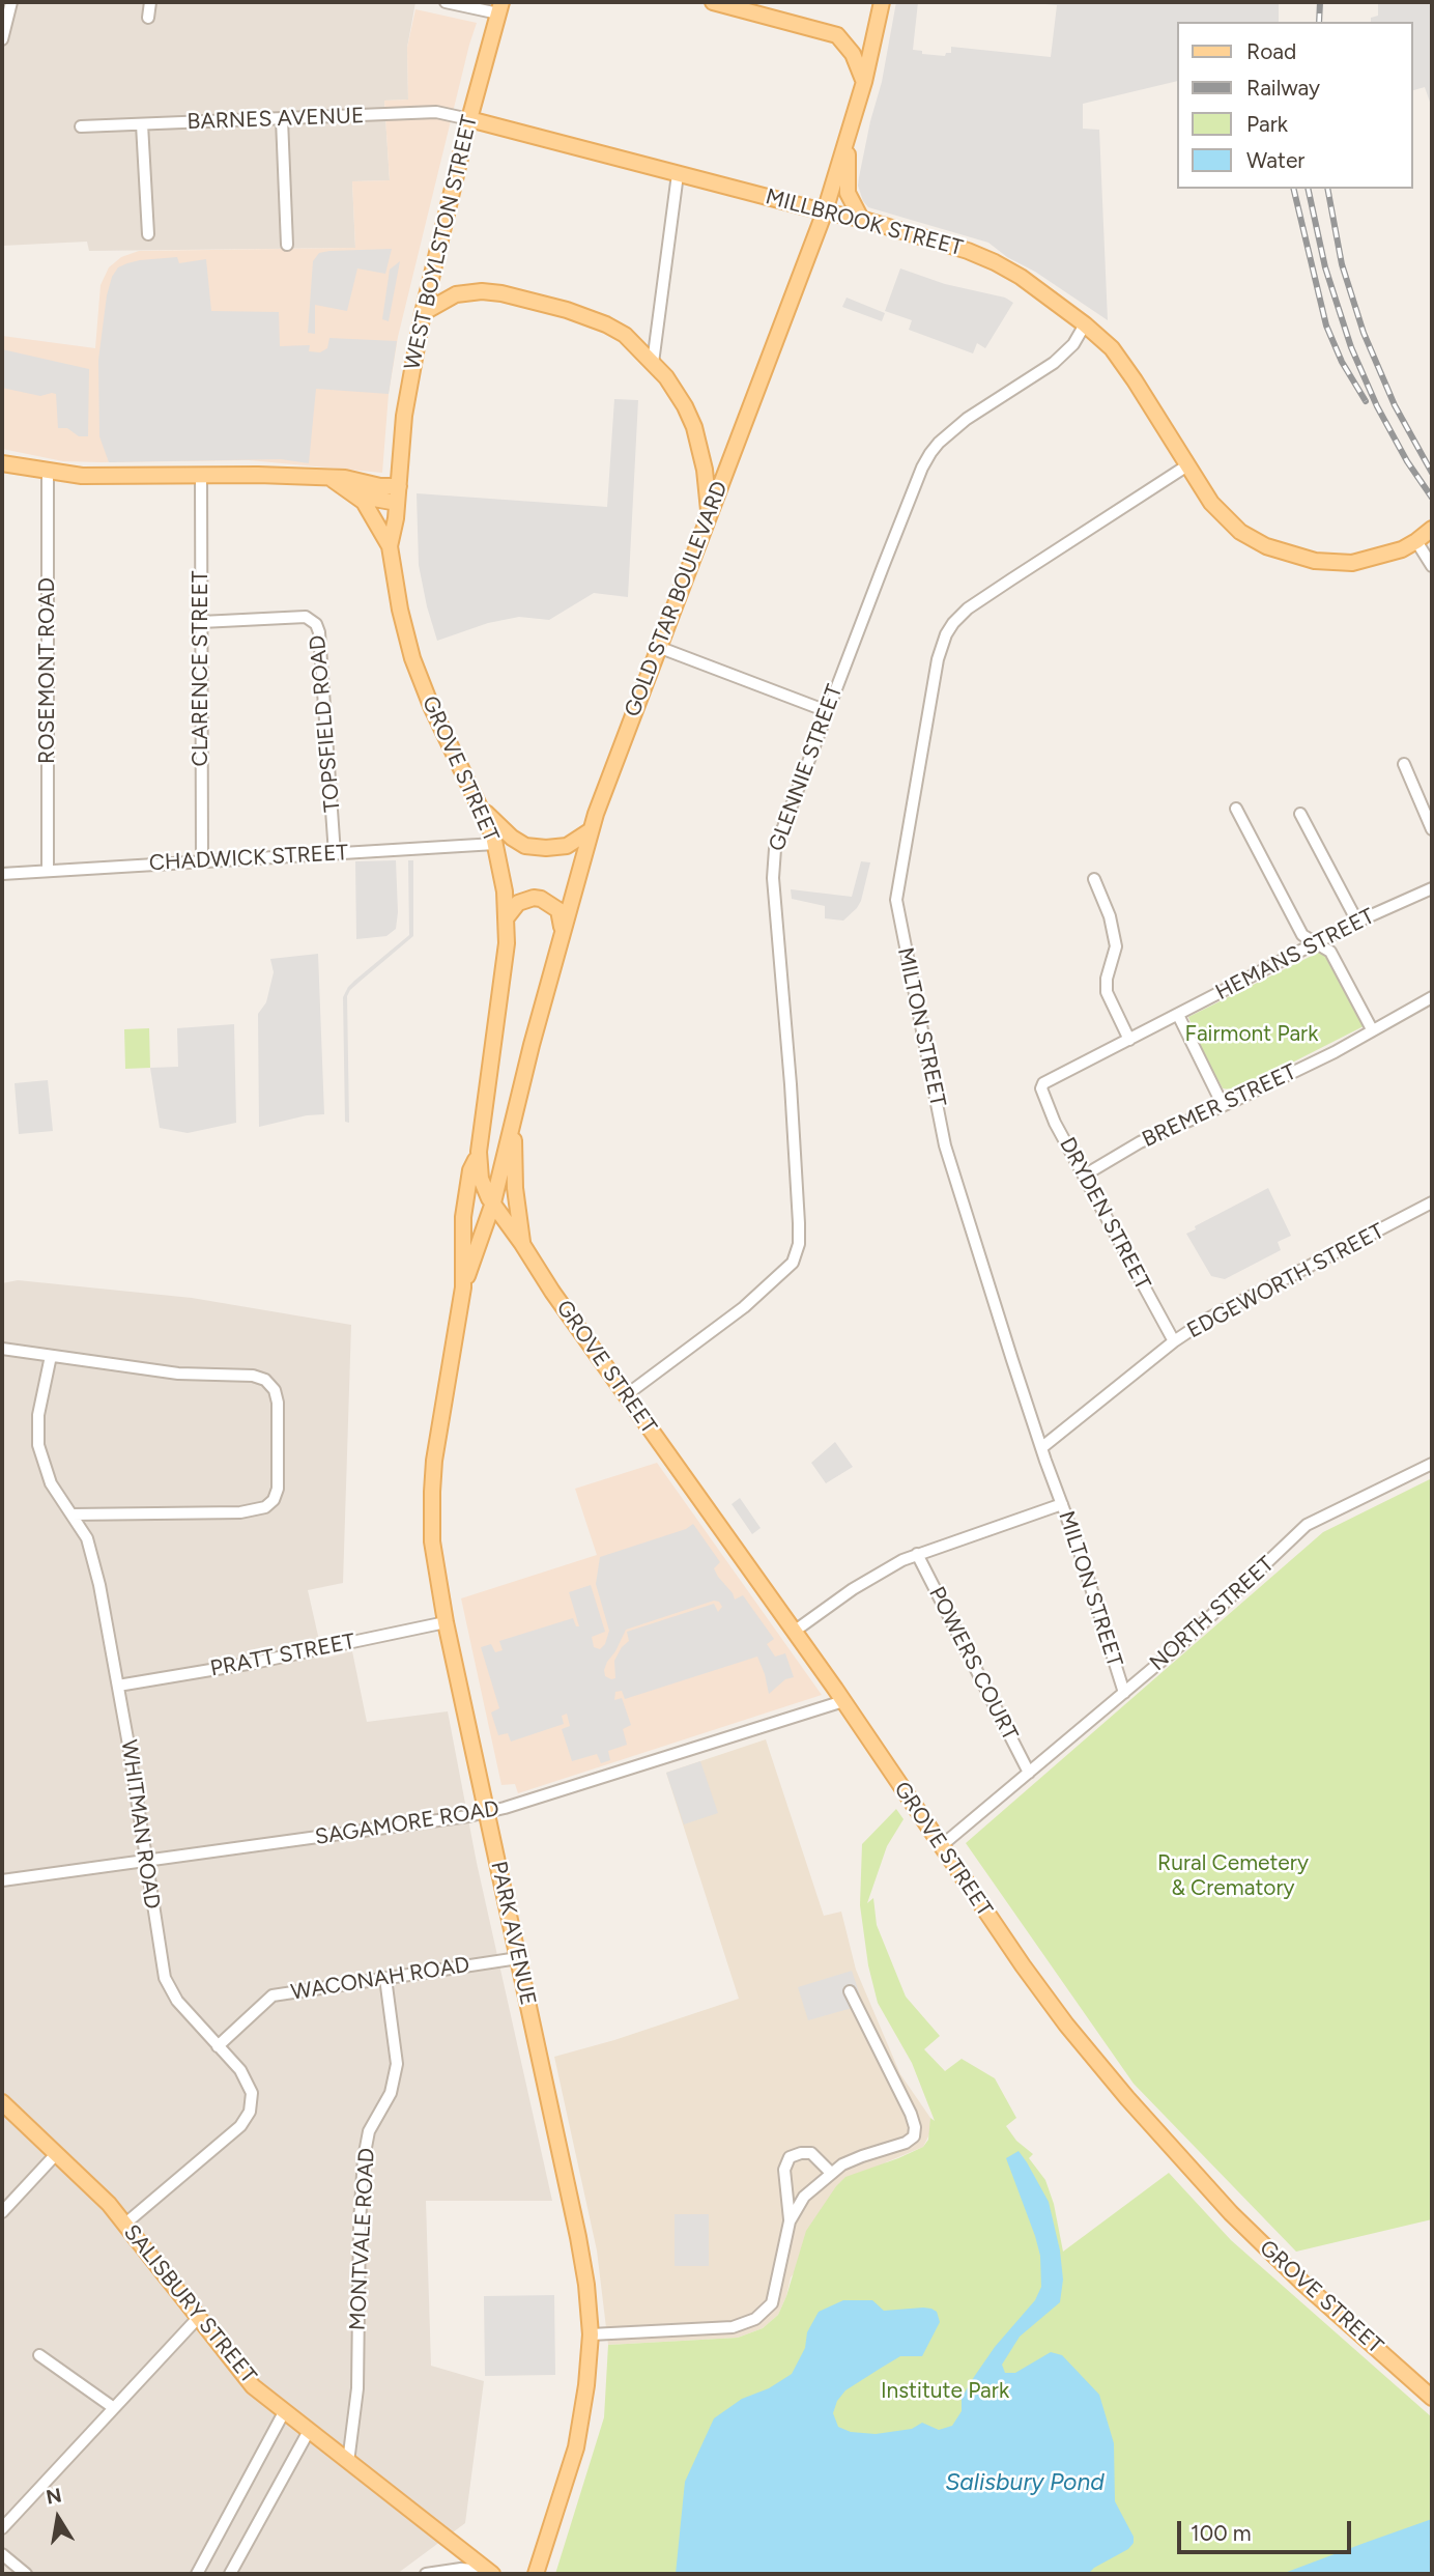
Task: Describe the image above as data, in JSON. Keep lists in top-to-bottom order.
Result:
{
  "streets": {
    "main road": [
      "MILLBROOK STREET",
      "WEST BOYLSTON STREET",
      "GOLD STAR BOULEVARD",
      "GROVE STREET",
      "PARK AVENUE",
      "SALISBURY STREET"
    ],
    "street": [
      "BARNES AVENUE",
      "CLARENCE STREET",
      "ROSEMONT ROAD",
      "TOPSFIELD ROAD",
      "GLENNIE STREET",
      "CHADWICK STREET",
      "HEMANS STREET",
      "MILTON STREET",
      "BREMER STREET",
      "DRYDEN STREET",
      "EDGEWORTH STREET",
      "NORTH STREET",
      "PRATT STREET",
      "POWERS COURT",
      "SAGAMORE ROAD",
      "WHITMAN ROAD",
      "WACONAH ROAD",
      "MONTVALE ROAD"
    ]
  },
  "crossings": [
    ["BARNES AVENUE", "MILLBROOK STREET"],
    ["BARNES AVENUE", "WEST BOYLSTON STREET"],
    ["MILLBROOK STREET", "WEST BOYLSTON STREET"],
    ["MILLBROOK STREET", "GOLD STAR BOULEVARD"],
    ["MILLBROOK STREET", "GLENNIE STREET"],
    ["MILLBROOK STREET", "MILTON STREET"],
    ["WEST BOYLSTON STREET", "GROVE STREET"],
    ["GOLD STAR BOULEVARD", "GROVE STREET"],
    ["GOLD STAR BOULEVARD", "PARK AVENUE"],
    ["CLARENCE STREET", "TOPSFIELD ROAD"],
    ["CLARENCE STREET", "CHADWICK STREET"],
    ["ROSEMONT ROAD", "CHADWICK STREET"],
    ["TOPSFIELD ROAD", "CHADWICK STREET"],
    ["GLENNIE STREET", "GROVE STREET"],
    ["GROVE STREET", "CHADWICK STREET"],
    ["GROVE STREET", "NORTH STREET"],
    ["GROVE STREET", "SAGAMORE ROAD"],
    ["GROVE STREET", "PARK AVENUE"],
    ["HEMANS STREET", "DRYDEN STREET"],
    ["MILTON STREET", "EDGEWORTH STREET"],
    ["MILTON STREET", "NORTH STREET"],
    ["BREMER STREET", "DRYDEN STREET"],
    ["DRYDEN STREET", "EDGEWORTH STREET"],
    ["NORTH STREET", "POWERS COURT"],
    ["PRATT STREET", "WHITMAN ROAD"],
    ["PRATT STREET", "PARK AVENUE"],
    ["SAGAMORE ROAD", "WHITMAN ROAD"],
    ["SAGAMORE ROAD", "PARK AVENUE"],
    ["WHITMAN ROAD", "WACONAH ROAD"],
    ["WHITMAN ROAD", "SALISBURY STREET"],
    ["PARK AVENUE", "WACONAH ROAD"],
    ["WACONAH ROAD", "MONTVALE ROAD"],
    ["MONTVALE ROAD", "SALISBURY STREET"]
  ],
  "water": ["Salisbury Pond"],
  "parks": ["Fairmont Park", "Rural Cemetery & Crematory", "Institute Park"],
  "legend": [
    "Road",
    "Railway",
    "Park",
    "Water"
  ],
  "scale_bar": "100 m",
  "north": "top"
}
